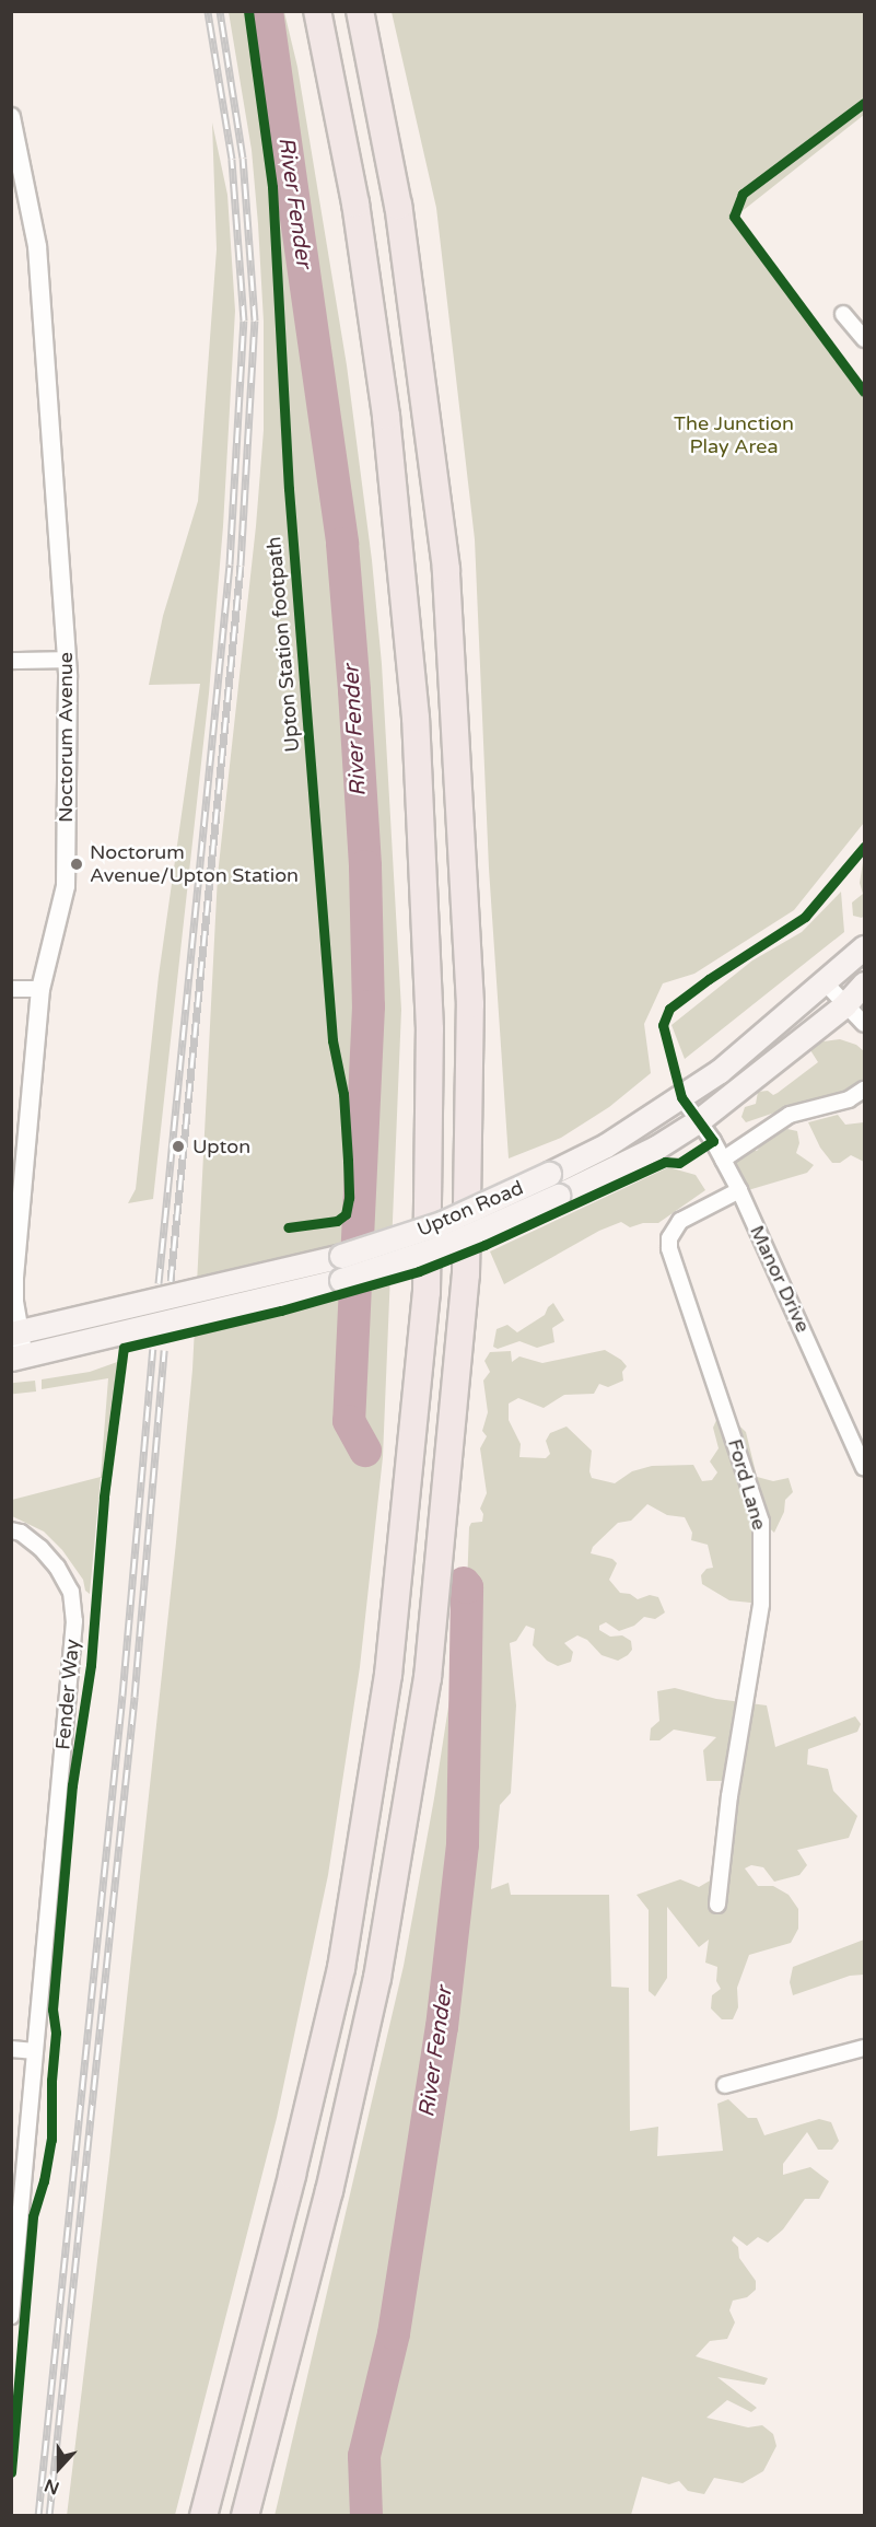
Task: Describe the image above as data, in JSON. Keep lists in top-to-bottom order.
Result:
{
  "streets": {
    "main road": ["Upton Road"],
    "street": [
      "Noctorum Avenue",
      "Manor Drive",
      "Ford Lane",
      "Fender Way"
    ],
    "cycle path": ["Upton Station footpath"]
  },
  "crossings": [
    ["Noctorum Avenue", "Upton Road"],
    ["Upton Road", "Manor Drive"],
    ["Manor Drive", "Ford Lane"]
  ],
  "water": ["River Fender"],
  "parks": ["The Junction Play Area"],
  "places": ["Noctorum Avenue/Upton Station", "Upton"],
  "north": "bottom"
}
